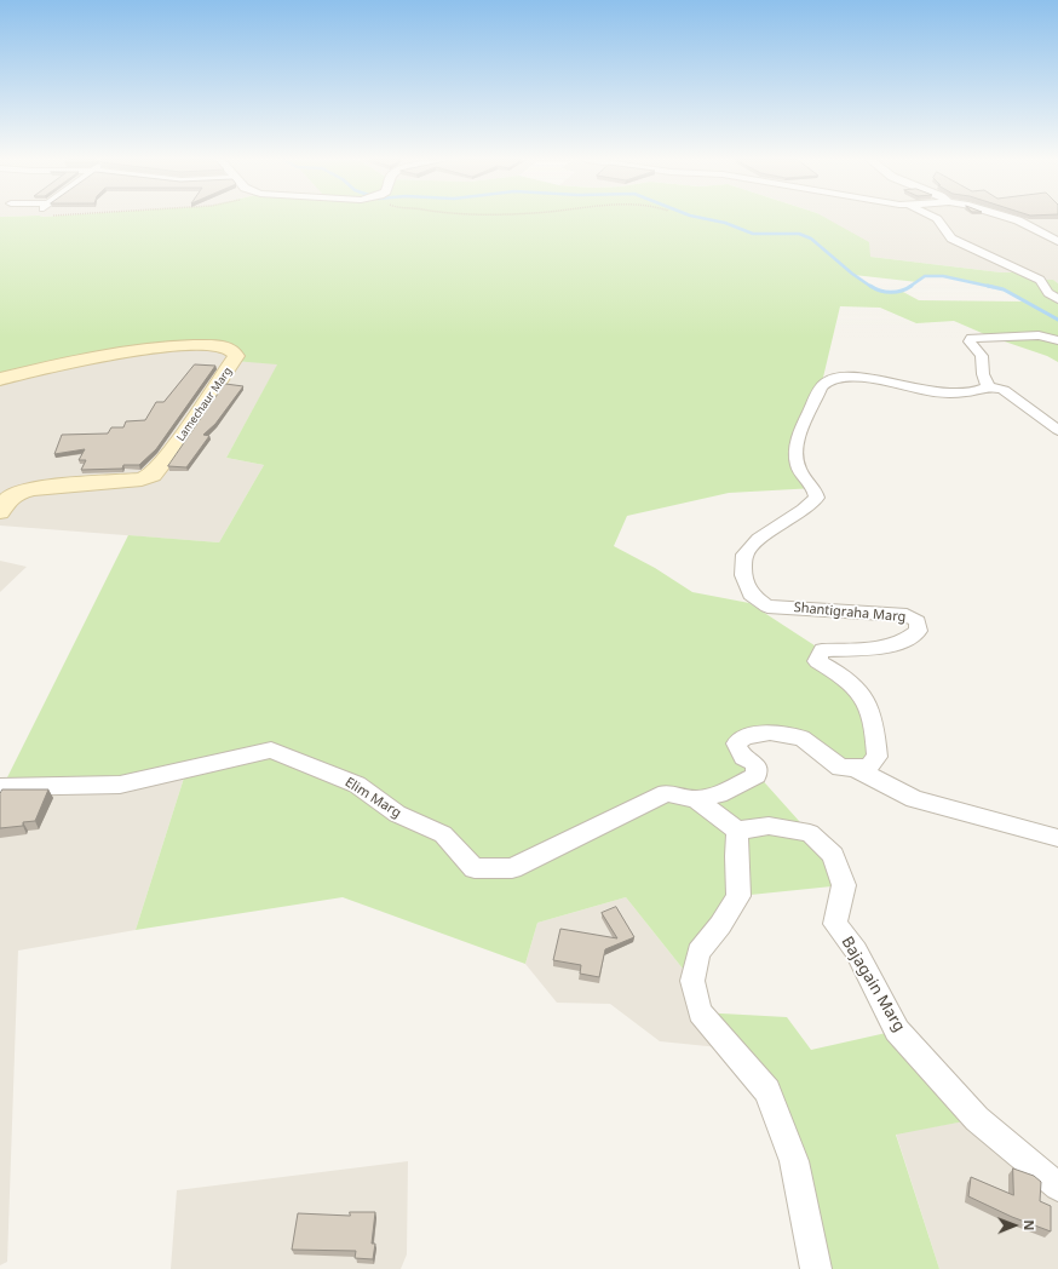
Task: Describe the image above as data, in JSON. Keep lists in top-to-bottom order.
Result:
{
  "streets": {
    "street": [
      "Lamechaur Marg",
      "Shantigraha Marg",
      "Elim Marg",
      "Bajagain Marg"
    ]
  },
  "crossings": [
    ["Elim Marg", "Bajagain Marg"]
  ],
  "north": "right"
}
